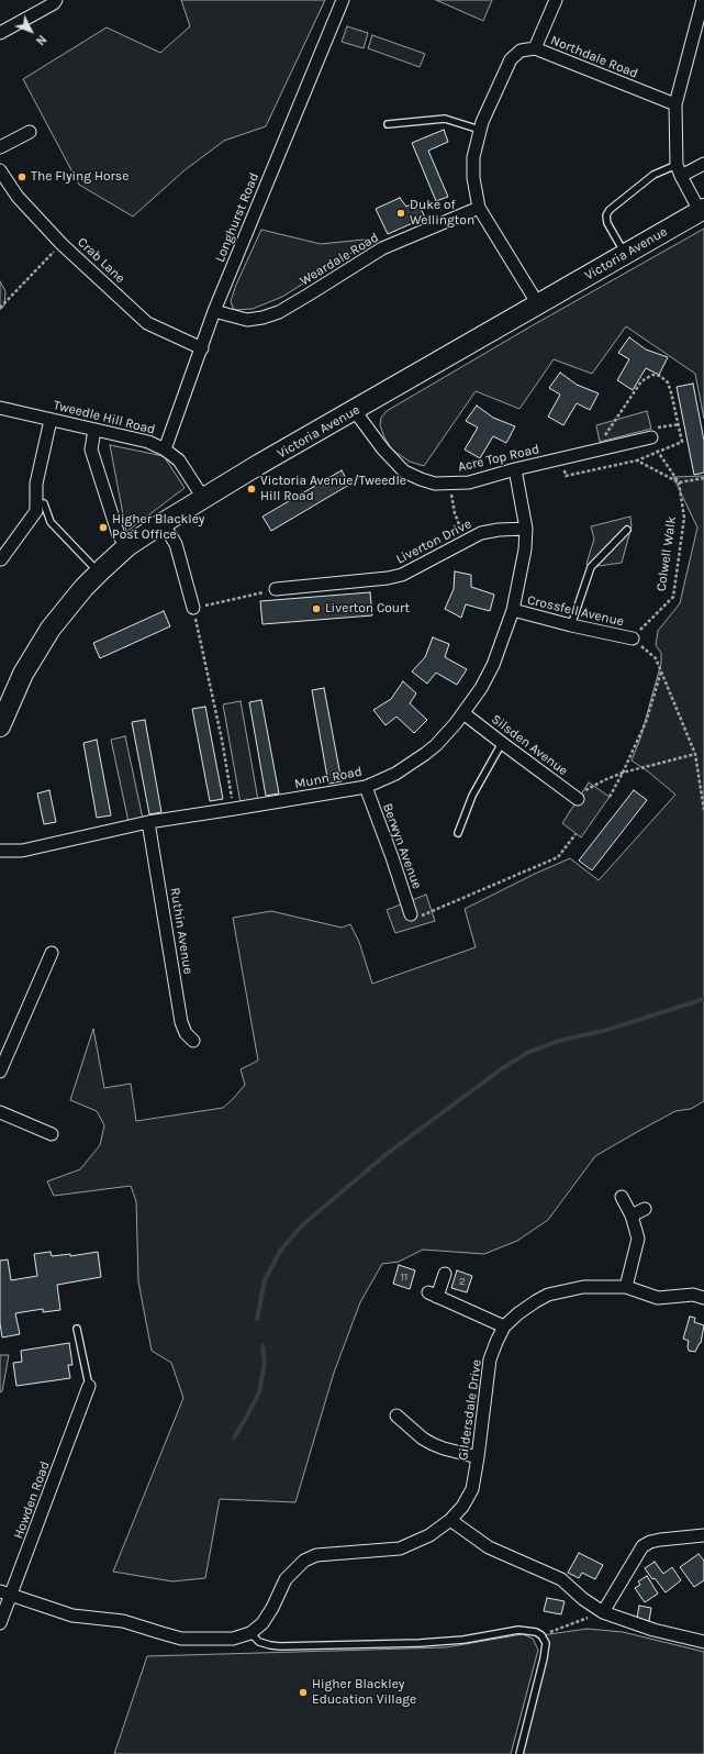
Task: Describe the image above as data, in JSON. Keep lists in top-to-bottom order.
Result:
{
  "streets": {
    "main road": ["Victoria Avenue"],
    "street": [
      "Northdale Road",
      "Longhurst Road",
      "Weardale Road",
      "Crab Lane",
      "Tweedle Hill Road",
      "Acre Top Road",
      "Liverton Drive",
      "Crossfell Avenue",
      "Silsden Avenue",
      "Munn Road",
      "Berwyn Avenue",
      "Ruthin Avenue",
      "Gildersdale Drive",
      "Howden Road"
    ],
    "path": ["Colwell Walk"]
  },
  "crossings": [
    ["Northdale Road", "Victoria Avenue"],
    ["Northdale Road", "Weardale Road"],
    ["Longhurst Road", "Weardale Road"],
    ["Longhurst Road", "Crab Lane"],
    ["Longhurst Road", "Tweedle Hill Road"],
    ["Victoria Avenue", "Tweedle Hill Road"],
    ["Victoria Avenue", "Acre Top Road"],
    ["Acre Top Road", "Colwell Walk"],
    ["Acre Top Road", "Munn Road"],
    ["Liverton Drive", "Munn Road"],
    ["Colwell Walk", "Crossfell Avenue"],
    ["Crossfell Avenue", "Munn Road"],
    ["Silsden Avenue", "Munn Road"],
    ["Munn Road", "Berwyn Avenue"],
    ["Munn Road", "Ruthin Avenue"]
  ],
  "places": [
    "The Flying Horse",
    "Duke of Wellington",
    "Victoria Avenue/Tweedle Hill Road",
    "Higher Blackley Post Office",
    "Liverton Court",
    "Higher Blackley Education Village"
  ],
  "house_numbers": ["11", "2"],
  "north": "bottom right"
}
